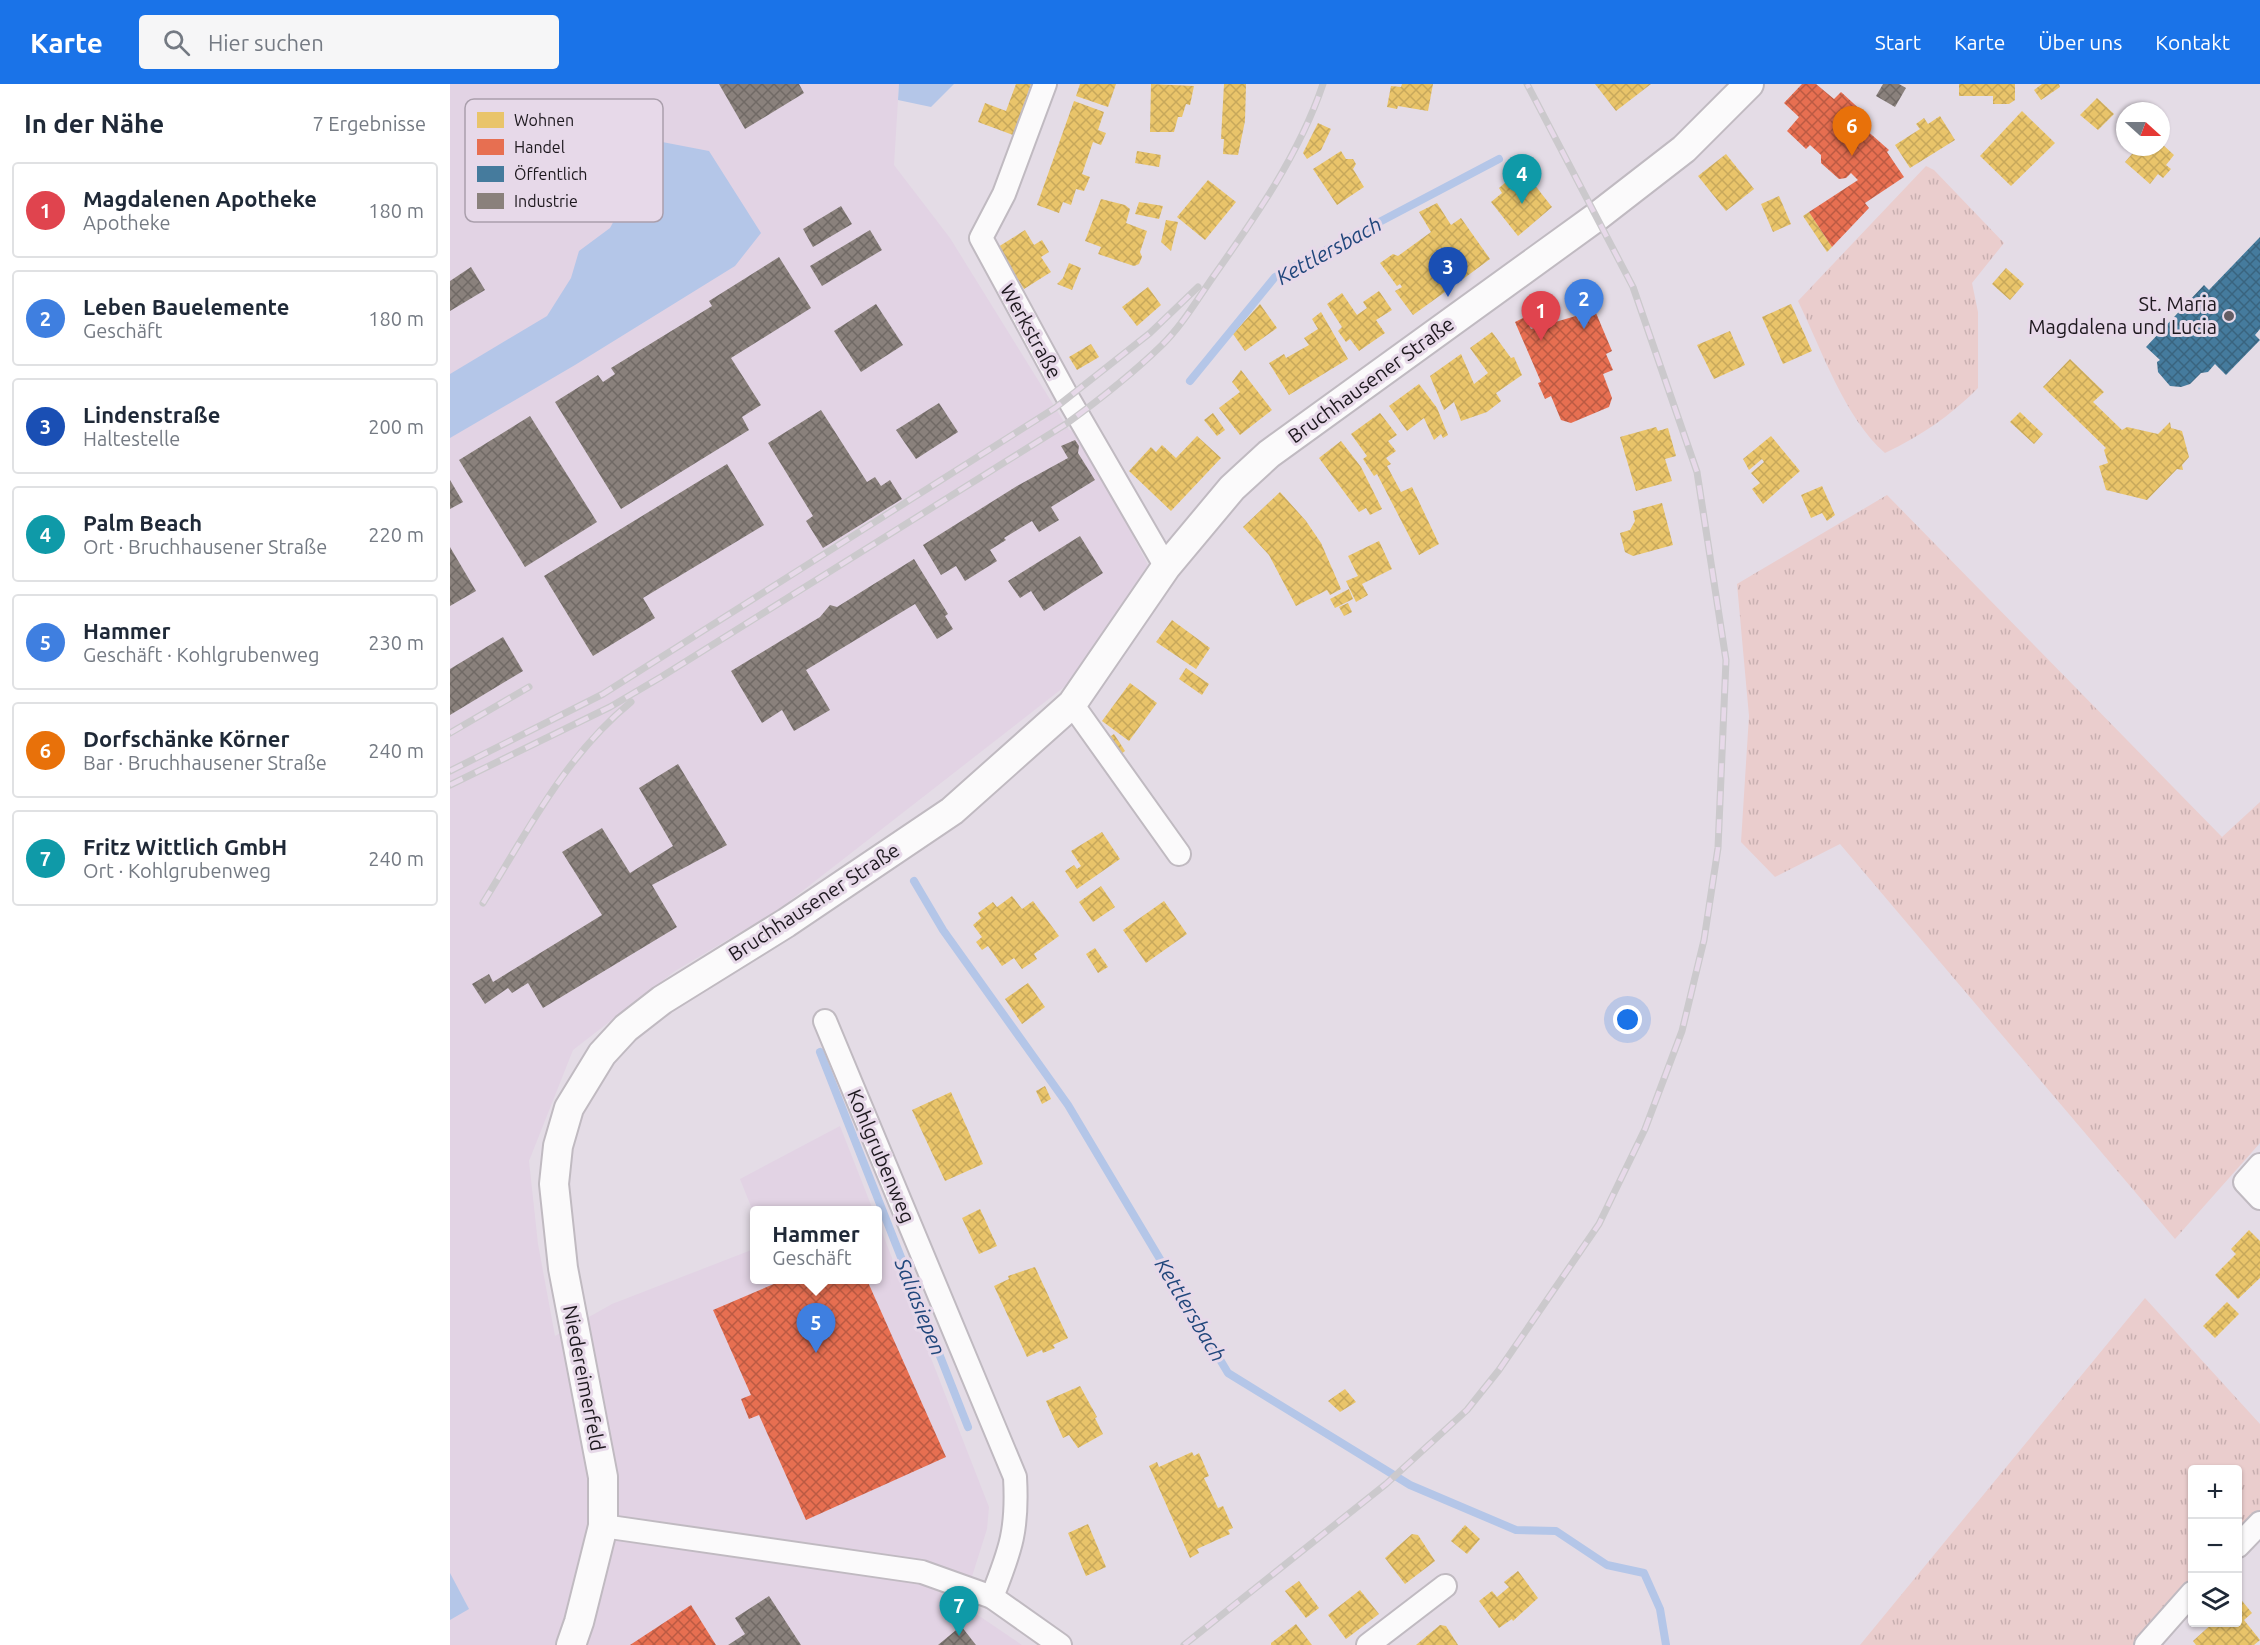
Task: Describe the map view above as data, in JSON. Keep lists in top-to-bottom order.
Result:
{
  "streets": {
    "street": [
      "Werkstraße",
      "Bruchhausener Straße",
      "Kohlgrubenweg",
      "Niedereimerfeld"
    ]
  },
  "crossings": [
    ["Werkstraße", "Bruchhausener Straße"],
    ["Bruchhausener Straße", "Niedereimerfeld"]
  ],
  "water": ["Kettlersbach", "Saliasiepen"],
  "places": ["St. Maria Magdalena und Lucia"],
  "legend": [
    "Wohnen",
    "Handel",
    "Öffentlich",
    "Industrie"
  ],
  "north": "right",
  "page": {
    "header": "Karte",
    "search": "Hier suchen",
    "nav": [
      "Start",
      "Karte",
      "Über uns",
      "Kontakt"
    ],
    "heading": ["In der Nähe", "7 Ergebnisse"],
    "pins": [
      "6",
      "4",
      "3",
      "2",
      "1",
      "5",
      "7"
    ],
    "list": [
      {
        "mark": "1",
        "name": "Magdalenen Apotheke",
        "note": "Apotheke",
        "value": "180 m"
      },
      {
        "mark": "2",
        "name": "Leben Bauelemente",
        "note": "Geschäft",
        "value": "180 m"
      },
      {
        "mark": "3",
        "name": "Lindenstraße",
        "note": "Haltestelle",
        "value": "200 m"
      },
      {
        "mark": "4",
        "name": "Palm Beach",
        "note": "Ort · Bruchhausener Straße",
        "value": "220 m"
      },
      {
        "mark": "5",
        "name": "Hammer",
        "note": "Geschäft · Kohlgrubenweg",
        "value": "230 m"
      },
      {
        "mark": "6",
        "name": "Dorfschänke Körner",
        "note": "Bar · Bruchhausener Straße",
        "value": "240 m"
      },
      {
        "mark": "7",
        "name": "Fritz Wittlich GmbH",
        "note": "Ort · Kohlgrubenweg",
        "value": "240 m"
      }
    ],
    "popup": ["Hammer", "Geschäft"],
    "map_buttons": ["+", "−"]
  }
}
